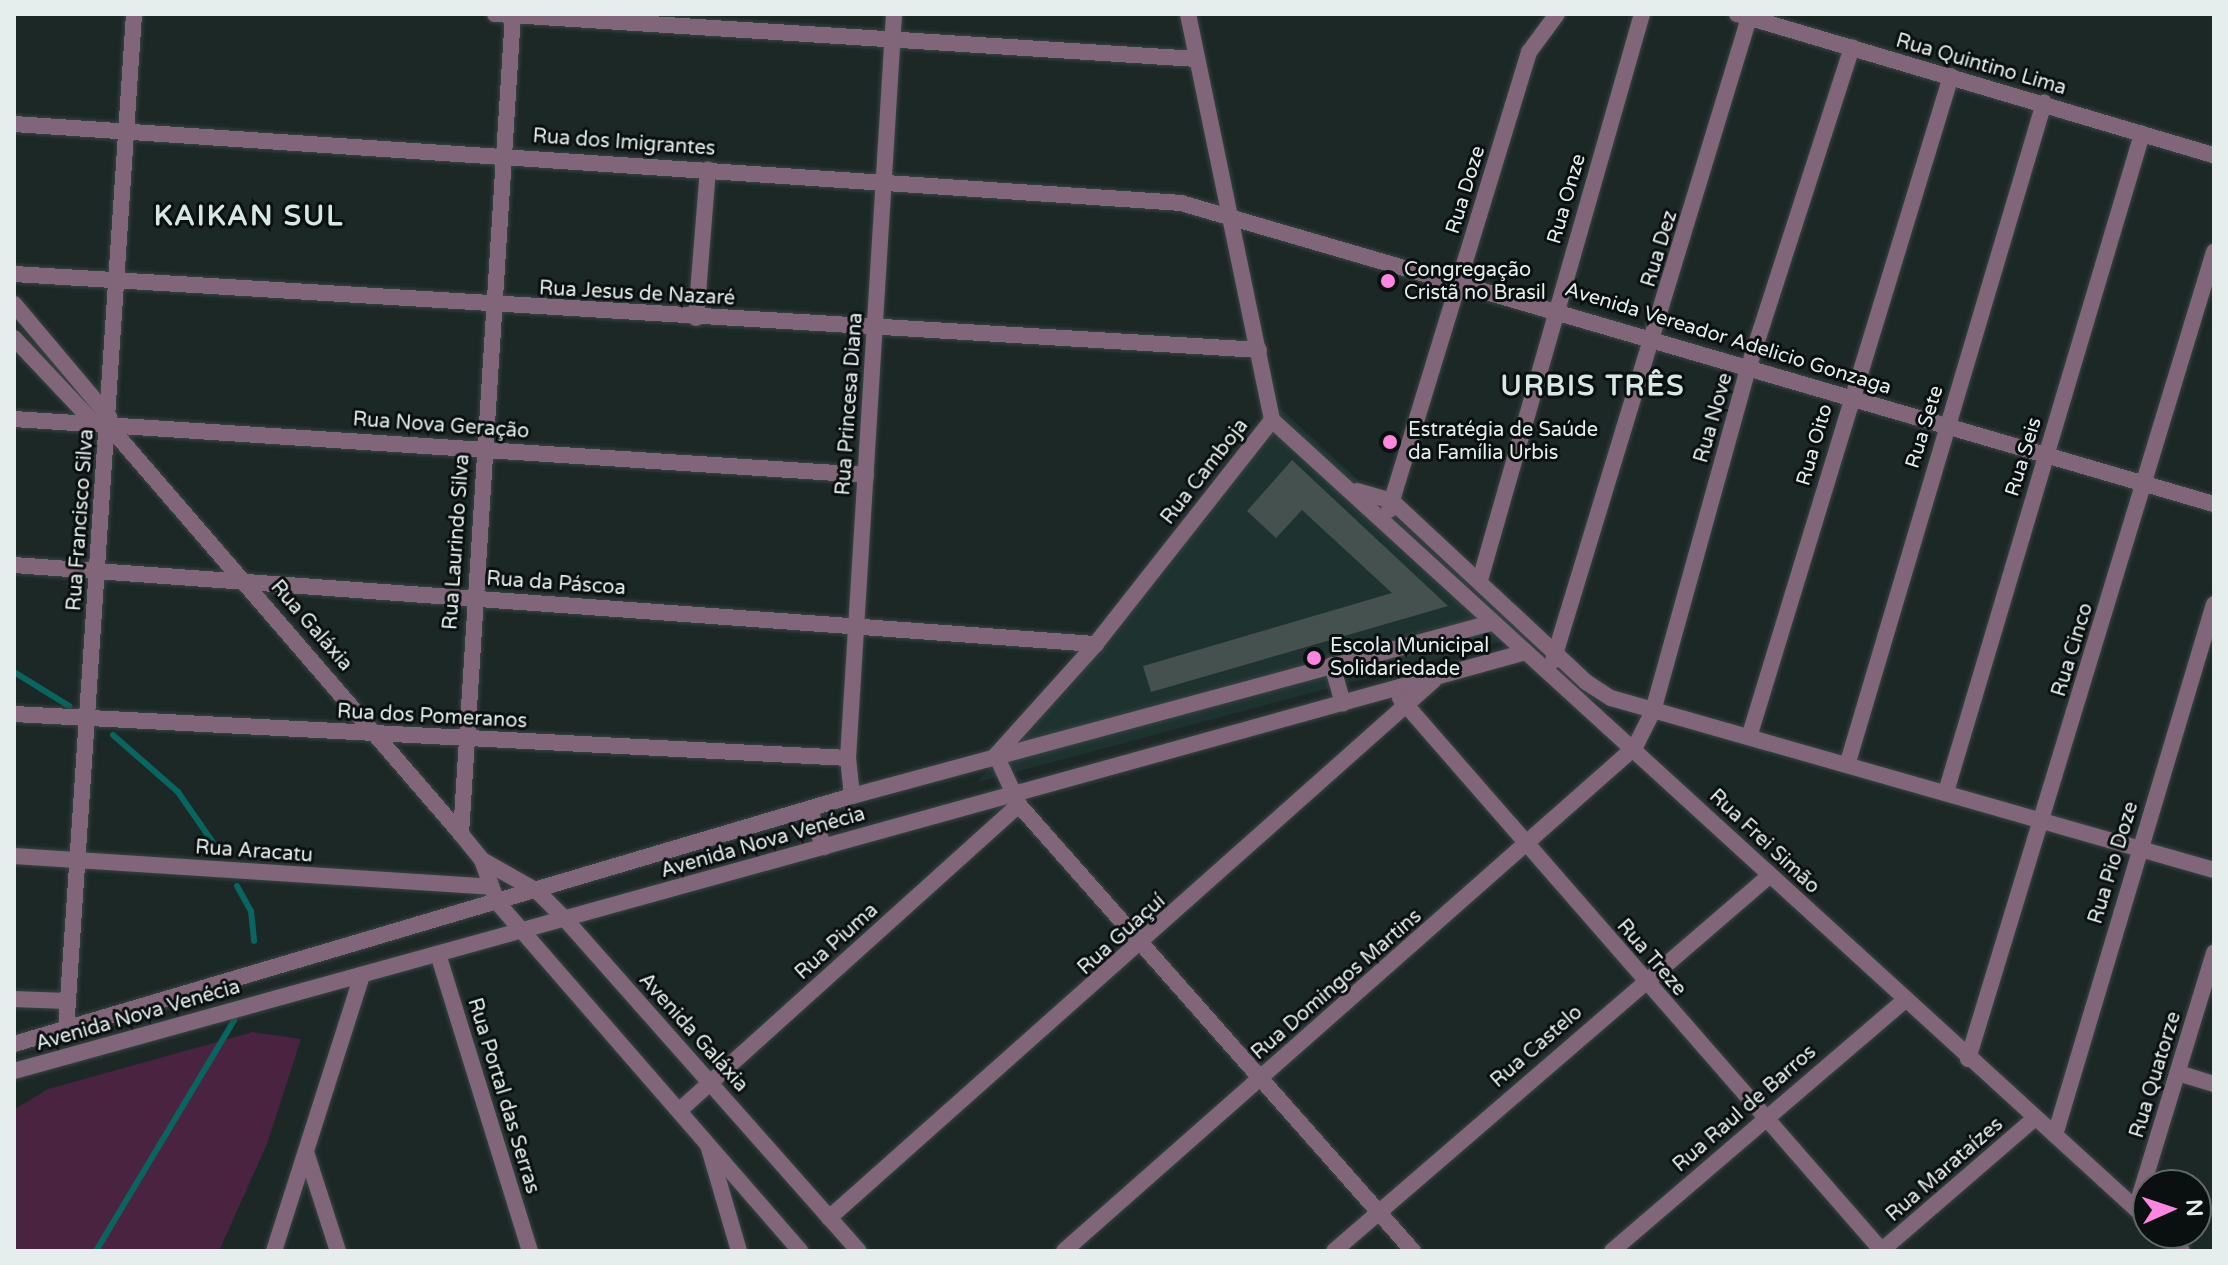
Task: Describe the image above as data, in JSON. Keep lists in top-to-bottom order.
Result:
{
  "streets": {
    "street": [
      "Rua Quintino Lima",
      "Rua dos Imigrantes",
      "Rua Doze",
      "Rua Onze",
      "Rua Dez",
      "Rua Jesus de Nazaré",
      "Avenida Vereador Adelicio Gonzaga",
      "Rua Princesa Diana",
      "Rua Nove",
      "Rua Nova Geração",
      "Rua Sete",
      "Rua Oito",
      "Rua Seis",
      "Rua Camboja",
      "Rua Francisco Silva",
      "Rua Laurindo Silva",
      "Rua da Páscoa",
      "Rua Galáxia",
      "Rua Cinco",
      "Rua dos Pomeranos",
      "Rua Frei Simão",
      "Avenida Nova Venécia",
      "Rua Aracatu",
      "Rua Pio Doze",
      "Rua Guaçuí",
      "Rua Piuma",
      "Rua Treze",
      "Rua Domingos Martins",
      "Avenida Galáxia",
      "Rua Castelo",
      "Rua Quatorze",
      "Rua Portal das Serras",
      "Rua Raul de Barros",
      "Rua Marataízes"
    ]
  },
  "crossings": [
    ["Rua Quintino Lima", "Rua Dez"],
    ["Rua Quintino Lima", "Rua Nove"],
    ["Rua Quintino Lima", "Rua Sete"],
    ["Rua Quintino Lima", "Rua Oito"],
    ["Rua Quintino Lima", "Rua Seis"],
    ["Rua dos Imigrantes", "Avenida Vereador Adelicio Gonzaga"],
    ["Rua dos Imigrantes", "Rua Princesa Diana"],
    ["Rua dos Imigrantes", "Rua Camboja"],
    ["Rua dos Imigrantes", "Rua Francisco Silva"],
    ["Rua dos Imigrantes", "Rua Laurindo Silva"],
    ["Rua Doze", "Avenida Vereador Adelicio Gonzaga"],
    ["Rua Doze", "Rua Frei Simão"],
    ["Rua Onze", "Avenida Vereador Adelicio Gonzaga"],
    ["Rua Onze", "Rua Frei Simão"],
    ["Rua Dez", "Avenida Vereador Adelicio Gonzaga"],
    ["Rua Dez", "Rua Frei Simão"],
    ["Rua Jesus de Nazaré", "Rua Princesa Diana"],
    ["Rua Jesus de Nazaré", "Rua Camboja"],
    ["Rua Jesus de Nazaré", "Rua Francisco Silva"],
    ["Rua Jesus de Nazaré", "Rua Laurindo Silva"],
    ["Avenida Vereador Adelicio Gonzaga", "Rua Nove"],
    ["Avenida Vereador Adelicio Gonzaga", "Rua Sete"],
    ["Avenida Vereador Adelicio Gonzaga", "Rua Oito"],
    ["Avenida Vereador Adelicio Gonzaga", "Rua Seis"],
    ["Avenida Vereador Adelicio Gonzaga", "Rua Camboja"],
    ["Avenida Vereador Adelicio Gonzaga", "Rua Cinco"],
    ["Rua Princesa Diana", "Rua Nova Geração"],
    ["Rua Princesa Diana", "Rua da Páscoa"],
    ["Rua Princesa Diana", "Rua dos Pomeranos"],
    ["Rua Princesa Diana", "Avenida Nova Venécia"],
    ["Rua Nove", "Rua Frei Simão"],
    ["Rua Nove", "Rua Domingos Martins"],
    ["Rua Nova Geração", "Rua Francisco Silva"],
    ["Rua Nova Geração", "Rua Laurindo Silva"],
    ["Rua Nova Geração", "Rua Galáxia"],
    ["Rua Camboja", "Rua da Páscoa"],
    ["Rua Camboja", "Rua Frei Simão"],
    ["Rua Camboja", "Avenida Nova Venécia"],
    ["Rua Francisco Silva", "Rua da Páscoa"],
    ["Rua Francisco Silva", "Rua Galáxia"],
    ["Rua Francisco Silva", "Rua dos Pomeranos"],
    ["Rua Francisco Silva", "Avenida Nova Venécia"],
    ["Rua Francisco Silva", "Rua Aracatu"],
    ["Rua Laurindo Silva", "Rua da Páscoa"],
    ["Rua Laurindo Silva", "Rua Galáxia"],
    ["Rua Laurindo Silva", "Rua dos Pomeranos"],
    ["Rua da Páscoa", "Rua Galáxia"],
    ["Rua Galáxia", "Rua dos Pomeranos"],
    ["Rua Galáxia", "Avenida Nova Venécia"],
    ["Rua Galáxia", "Rua Aracatu"],
    ["Rua Galáxia", "Avenida Galáxia"],
    ["Rua Cinco", "Rua Frei Simão"],
    ["Rua Frei Simão", "Avenida Nova Venécia"],
    ["Rua Frei Simão", "Rua Pio Doze"],
    ["Rua Frei Simão", "Rua Domingos Martins"],
    ["Rua Frei Simão", "Rua Castelo"],
    ["Rua Frei Simão", "Rua Raul de Barros"],
    ["Rua Frei Simão", "Rua Marataízes"],
    ["Avenida Nova Venécia", "Rua Aracatu"],
    ["Avenida Nova Venécia", "Rua Guaçuí"],
    ["Avenida Nova Venécia", "Rua Piuma"],
    ["Avenida Nova Venécia", "Rua Treze"],
    ["Avenida Nova Venécia", "Avenida Galáxia"],
    ["Avenida Nova Venécia", "Rua Portal das Serras"],
    ["Rua Guaçuí", "Rua Treze"],
    ["Rua Guaçuí", "Avenida Galáxia"],
    ["Rua Piuma", "Avenida Galáxia"],
    ["Rua Treze", "Rua Domingos Martins"],
    ["Rua Treze", "Rua Castelo"],
    ["Rua Treze", "Rua Raul de Barros"],
    ["Rua Treze", "Rua Marataízes"]
  ],
  "districts": ["KAIKAN SUL", "URBIS TRÊS"],
  "places": ["Congregação Cristã no Brasil", "Estratégia de Saúde da Família Urbis", "Escola Municipal Solidariedade"],
  "north": "right"
}
